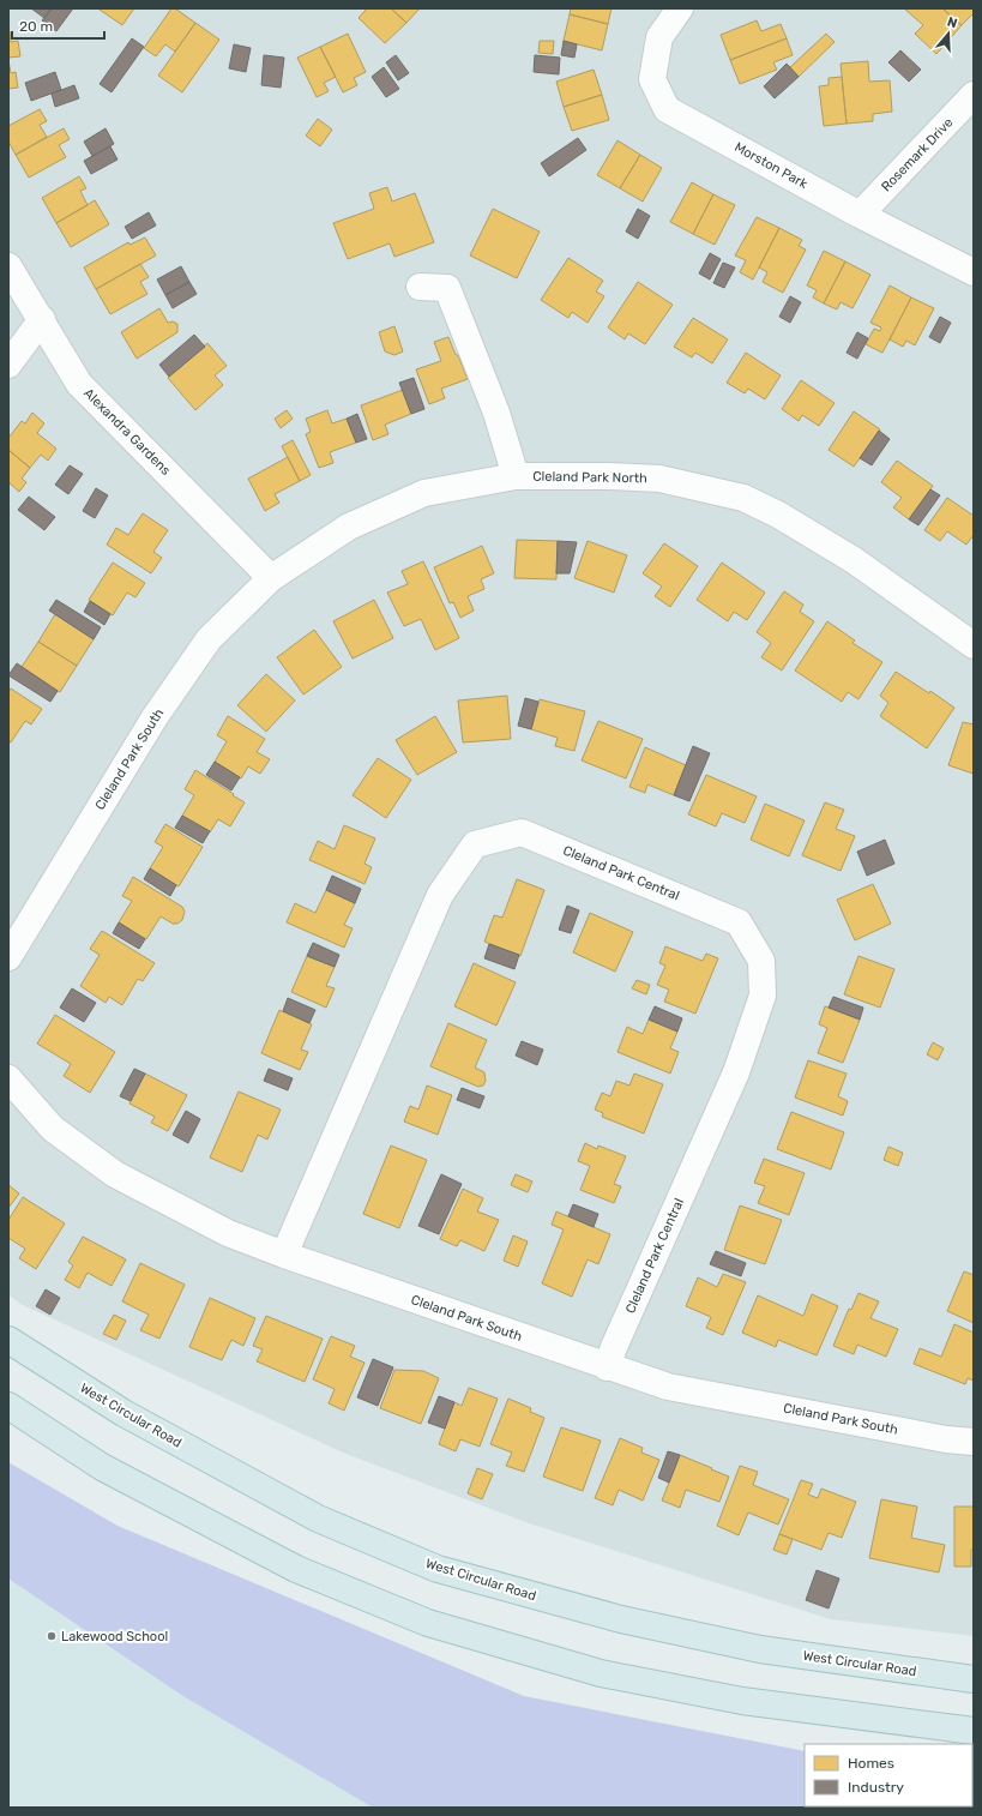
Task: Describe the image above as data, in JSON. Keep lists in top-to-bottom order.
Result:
{
  "streets": {
    "highway": ["West Circular Road"],
    "street": [
      "Rosemark Drive",
      "Morston Park",
      "Alexandra Gardens",
      "Cleland Park North",
      "Cleland Park South",
      "Cleland Park Central"
    ]
  },
  "crossings": [
    ["Rosemark Drive", "Morston Park"],
    ["Alexandra Gardens", "Cleland Park North"],
    ["Alexandra Gardens", "Cleland Park South"],
    ["Cleland Park North", "Cleland Park South"],
    ["Cleland Park South", "Cleland Park Central"]
  ],
  "places": ["Lakewood School"],
  "legend": ["Homes", "Industry"],
  "scale_bar": "20 m",
  "north": "top"
}
